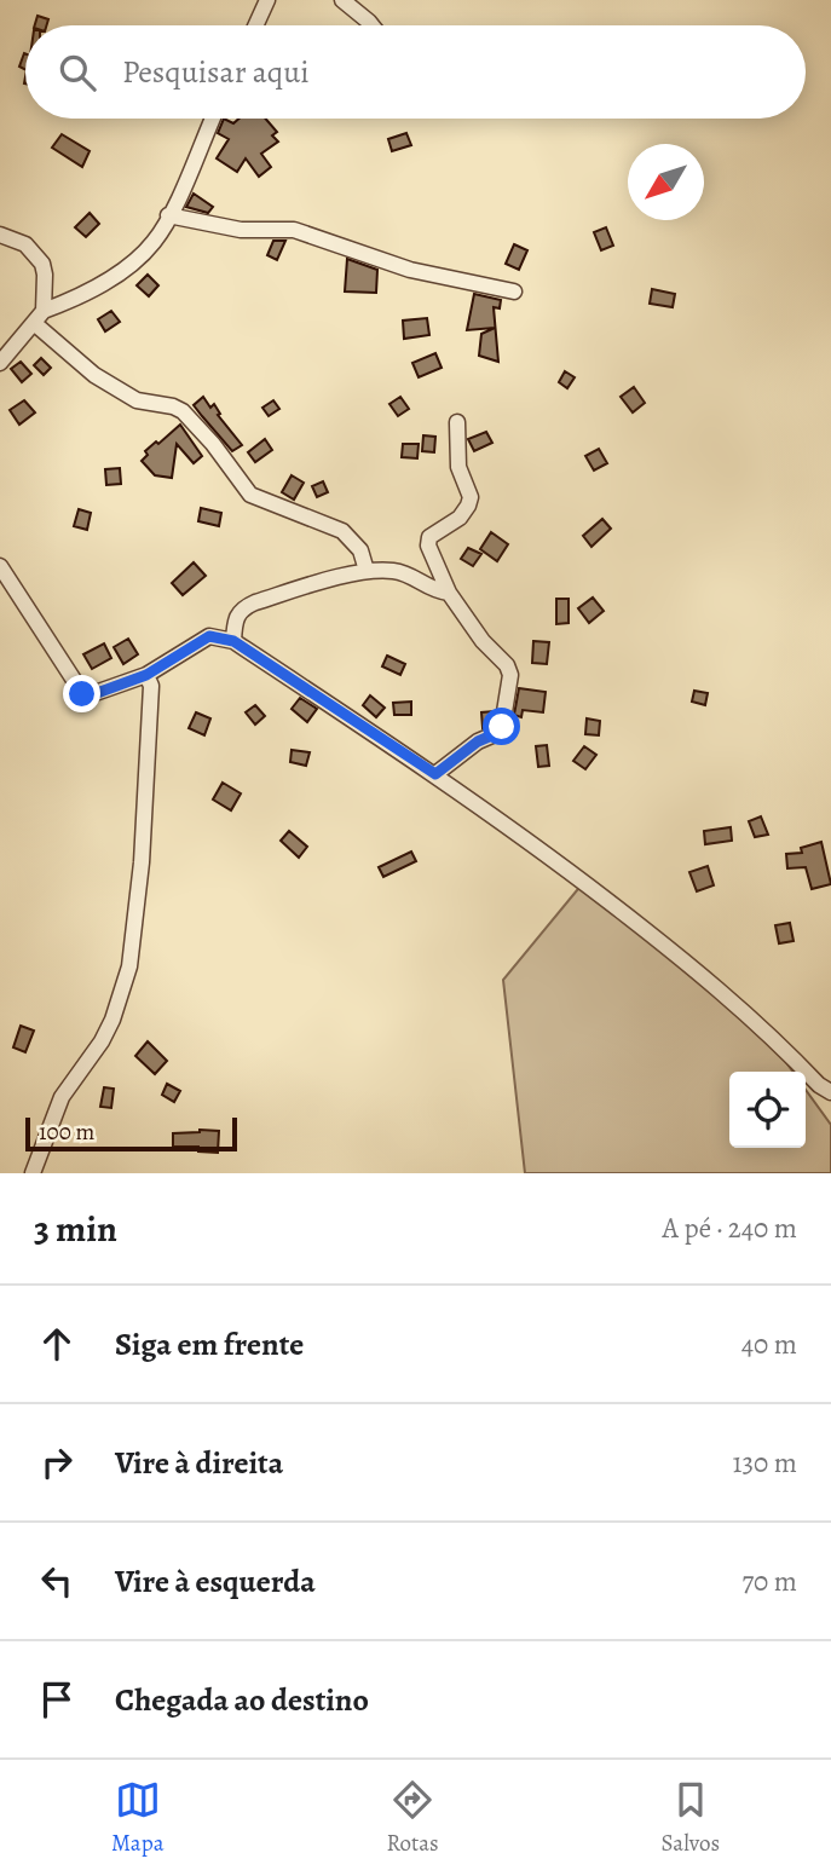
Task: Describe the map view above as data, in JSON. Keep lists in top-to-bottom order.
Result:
{
  "scale_bar": "100 m",
  "north": "bottom left",
  "page": {
    "search": "Pesquisar aqui",
    "scale": "100 m",
    "heading": ["3 min", "A pé · 240 m"],
    "list": [
      ["Siga em frente", "40 m"],
      ["Vire à direita", "130 m"],
      ["Vire à esquerda", "70 m"],
      "Chegada ao destino"
    ],
    "nav": ["Mapa", "Rotas", "Salvos"]
  }
}
